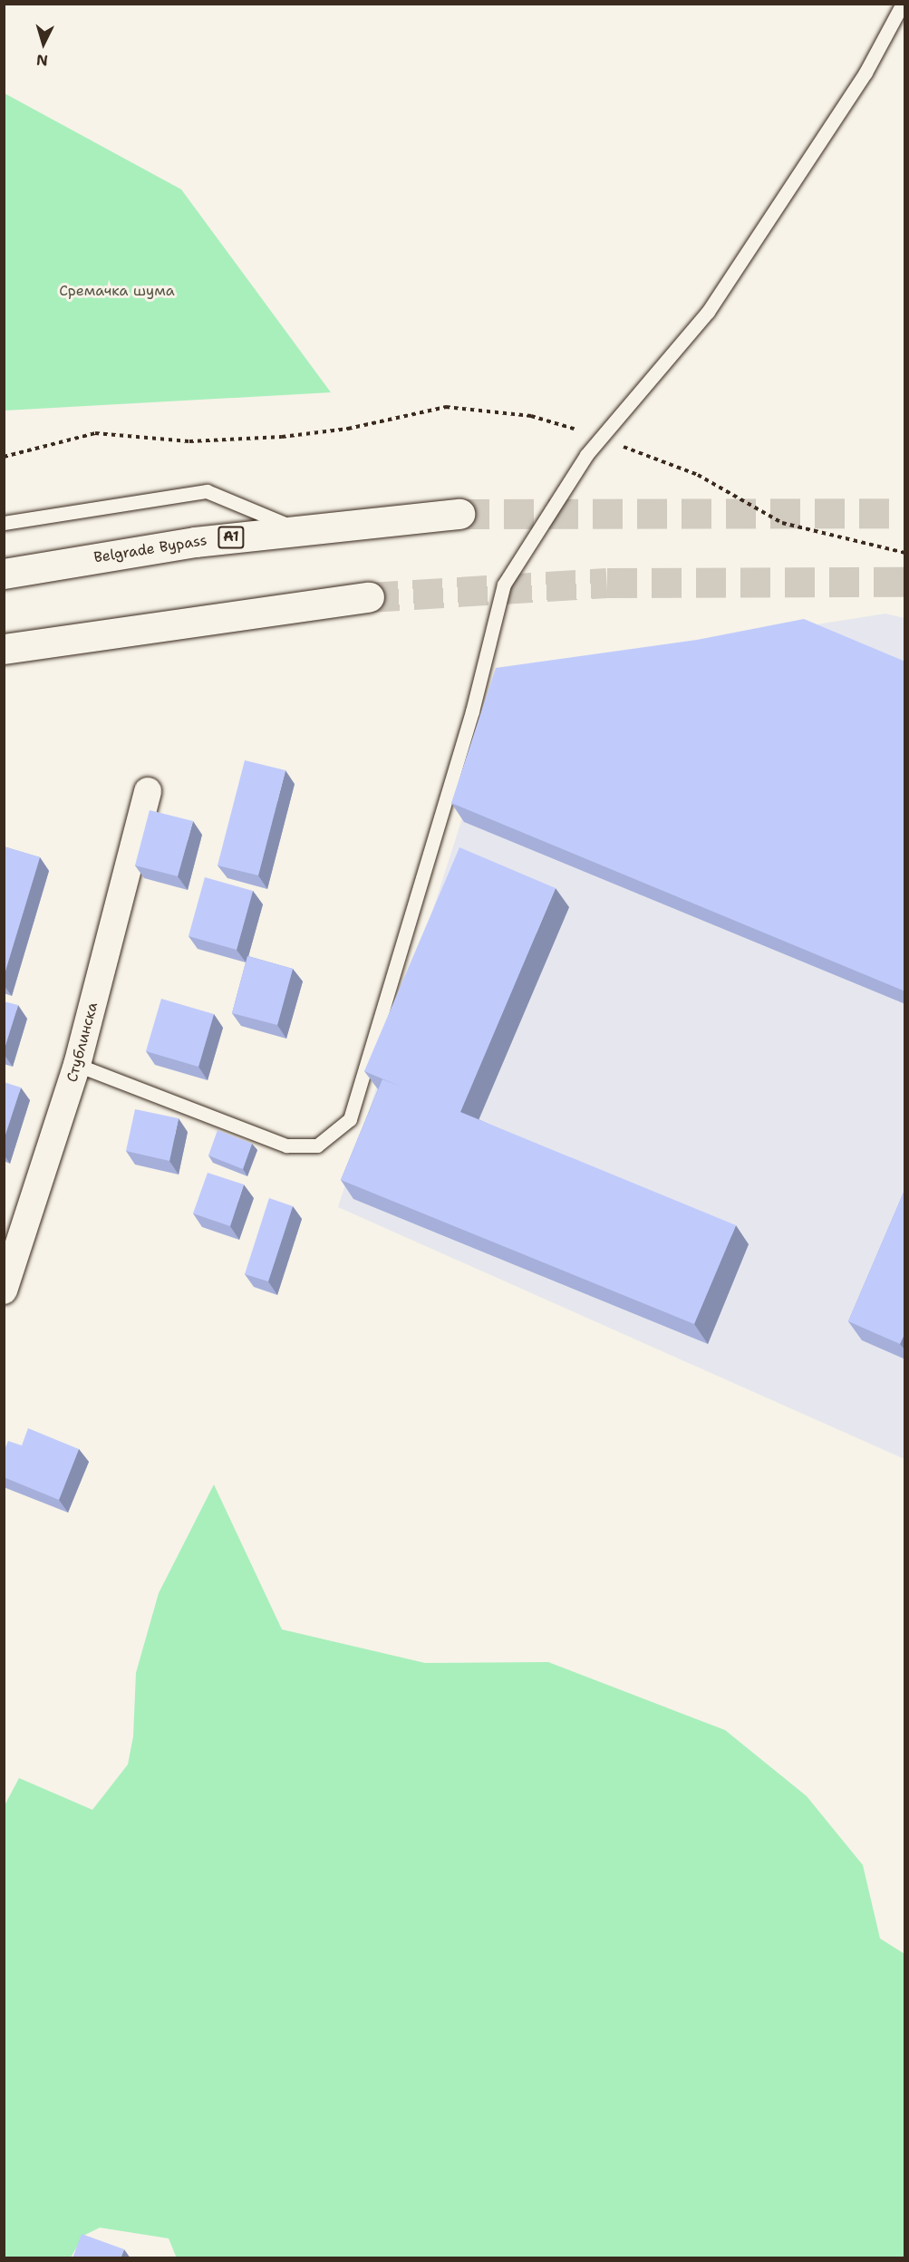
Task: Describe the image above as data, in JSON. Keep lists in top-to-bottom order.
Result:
{
  "streets": {
    "highway": ["A1", "Belgrade Bypass"],
    "street": ["Стублинска"]
  },
  "parks": ["Сремачка шума"],
  "north": "bottom"
}
